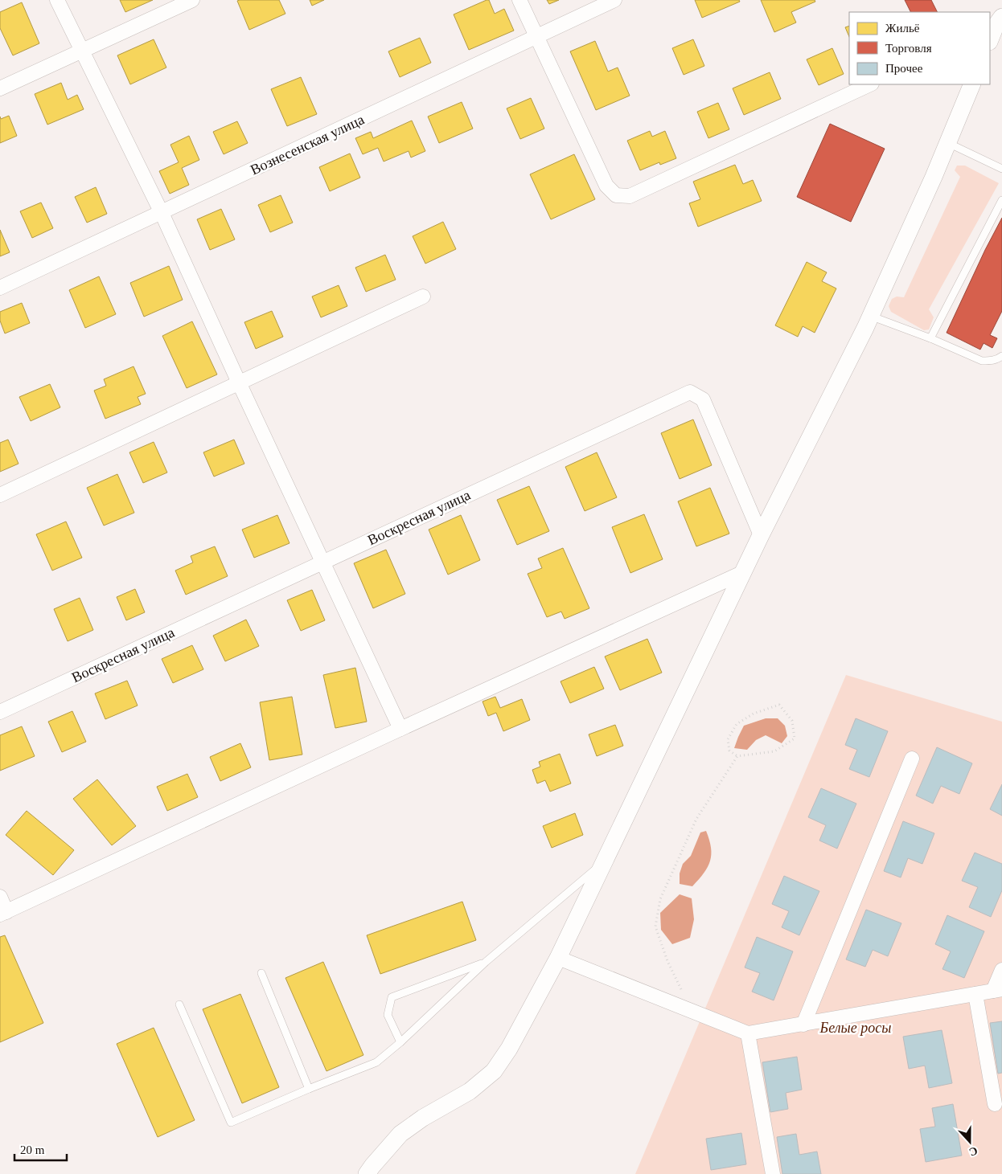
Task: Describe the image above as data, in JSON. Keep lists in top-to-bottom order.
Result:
{
  "streets": {
    "street": ["Вознесенская улица", "Воскресная улица"]
  },
  "parks": ["Белые росы"],
  "legend": ["Жильё", "Торговля", "Прочее"],
  "scale_bar": "20 m",
  "north": "bottom"
}
